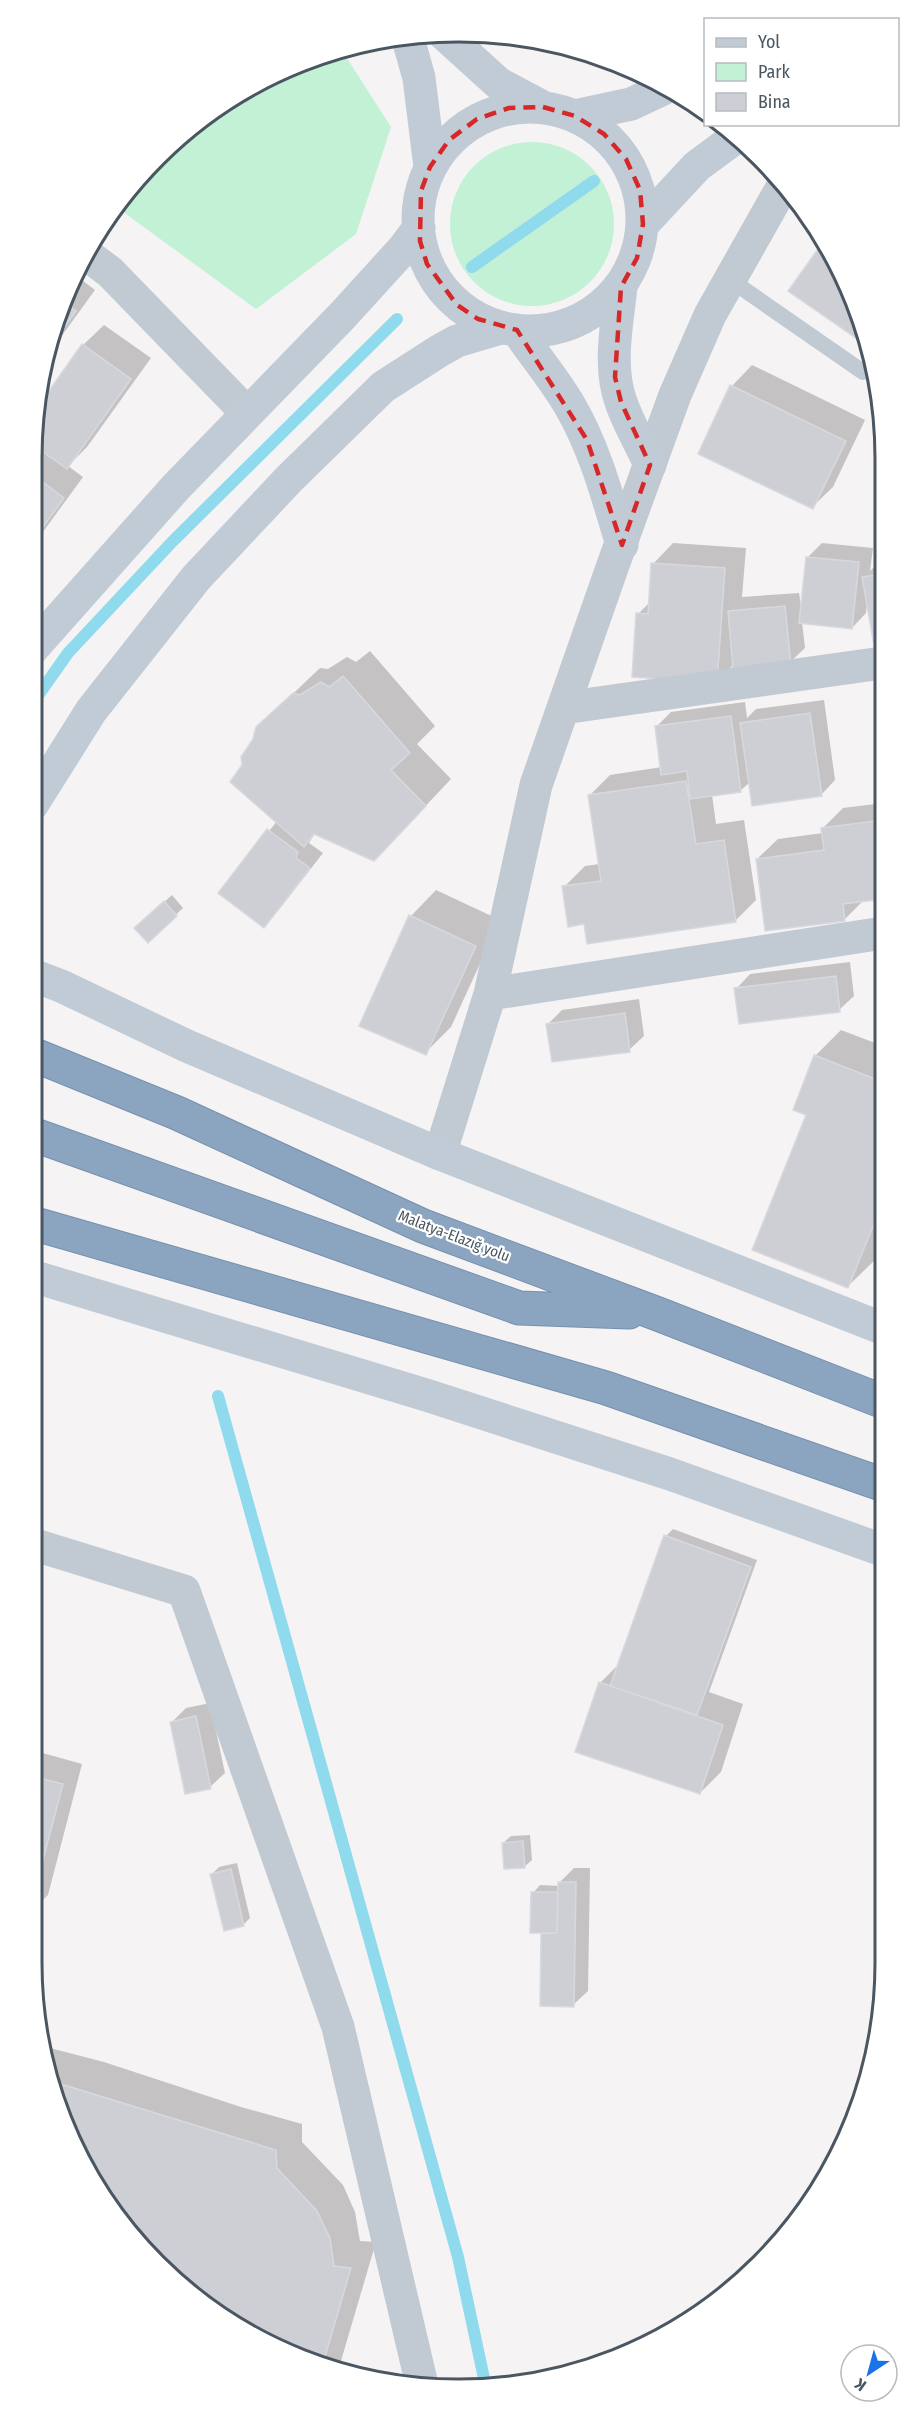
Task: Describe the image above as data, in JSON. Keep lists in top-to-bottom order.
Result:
{
  "streets": {
    "highway": ["Malatya-Elazığ yolu"]
  },
  "legend": ["Yol", "Park", "Bina"],
  "north": "bottom left"
}
